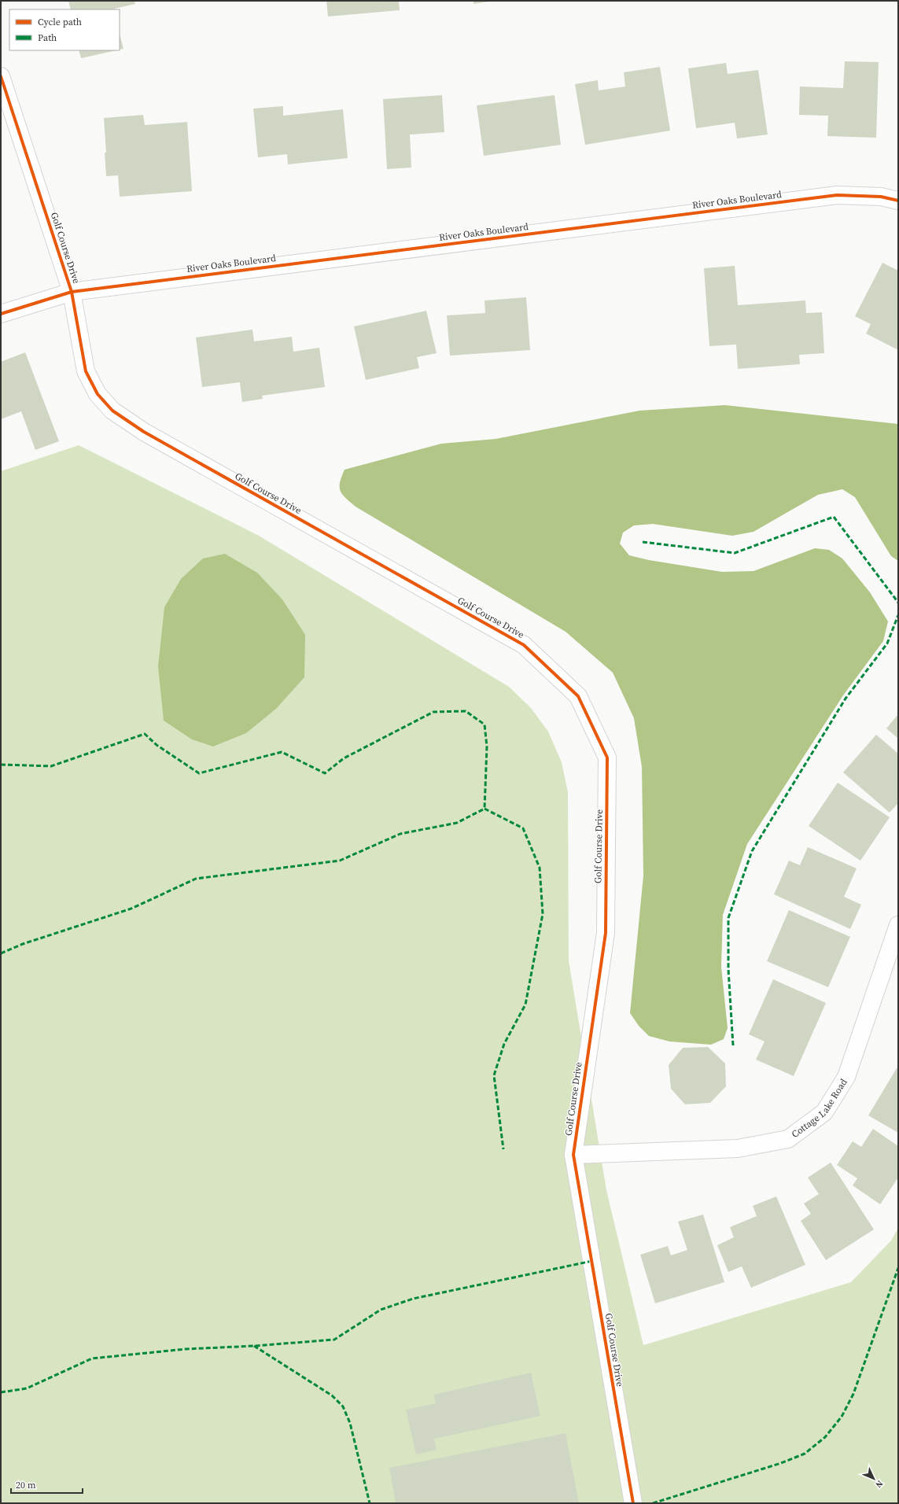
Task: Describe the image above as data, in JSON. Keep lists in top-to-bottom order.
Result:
{
  "streets": {
    "street": ["River Oaks Boulevard", "Golf Course Drive", "Cottage Lake Road"]
  },
  "crossings": [
    ["River Oaks Boulevard", "Golf Course Drive"],
    ["Golf Course Drive", "Cottage Lake Road"]
  ],
  "legend": ["Cycle path", "Path"],
  "scale_bar": "20 m",
  "north": "bottom right"
}
